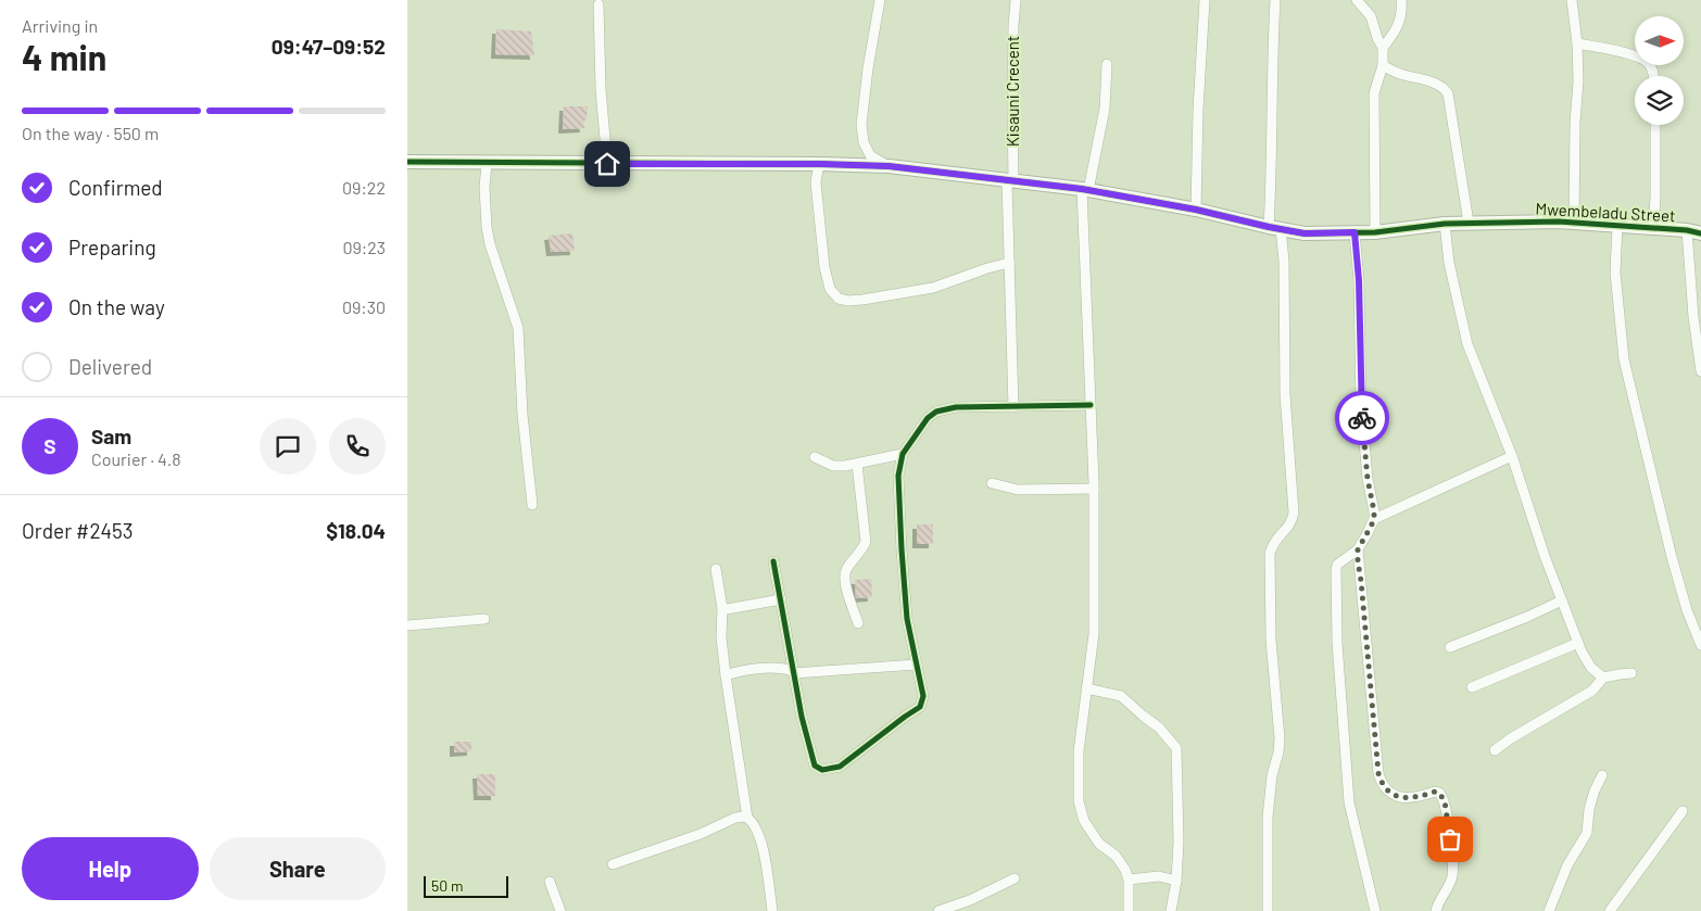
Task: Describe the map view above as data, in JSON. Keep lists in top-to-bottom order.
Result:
{
  "streets": {
    "street": ["Kisauni Crecent", "Mwembeladu Street"]
  },
  "crossings": [
    ["Kisauni Crecent", "Mwembeladu Street"]
  ],
  "scale_bar": "50 m",
  "north": "right",
  "page": {
    "heading": ["4 min", "Arriving in", "09:47–09:52"],
    "panel": [
      "Sam",
      "Courier · 4.8",
      "Order #2453",
      "$18.04"
    ],
    "bar": "On the way · 550 m",
    "list": [
      ["Confirmed", "09:22"],
      ["Preparing", "09:23"],
      ["On the way", "09:30"],
      "Delivered"
    ],
    "round": "S",
    "buttons": ["Help", "Share"],
    "scale": "50 m"
  }
}
